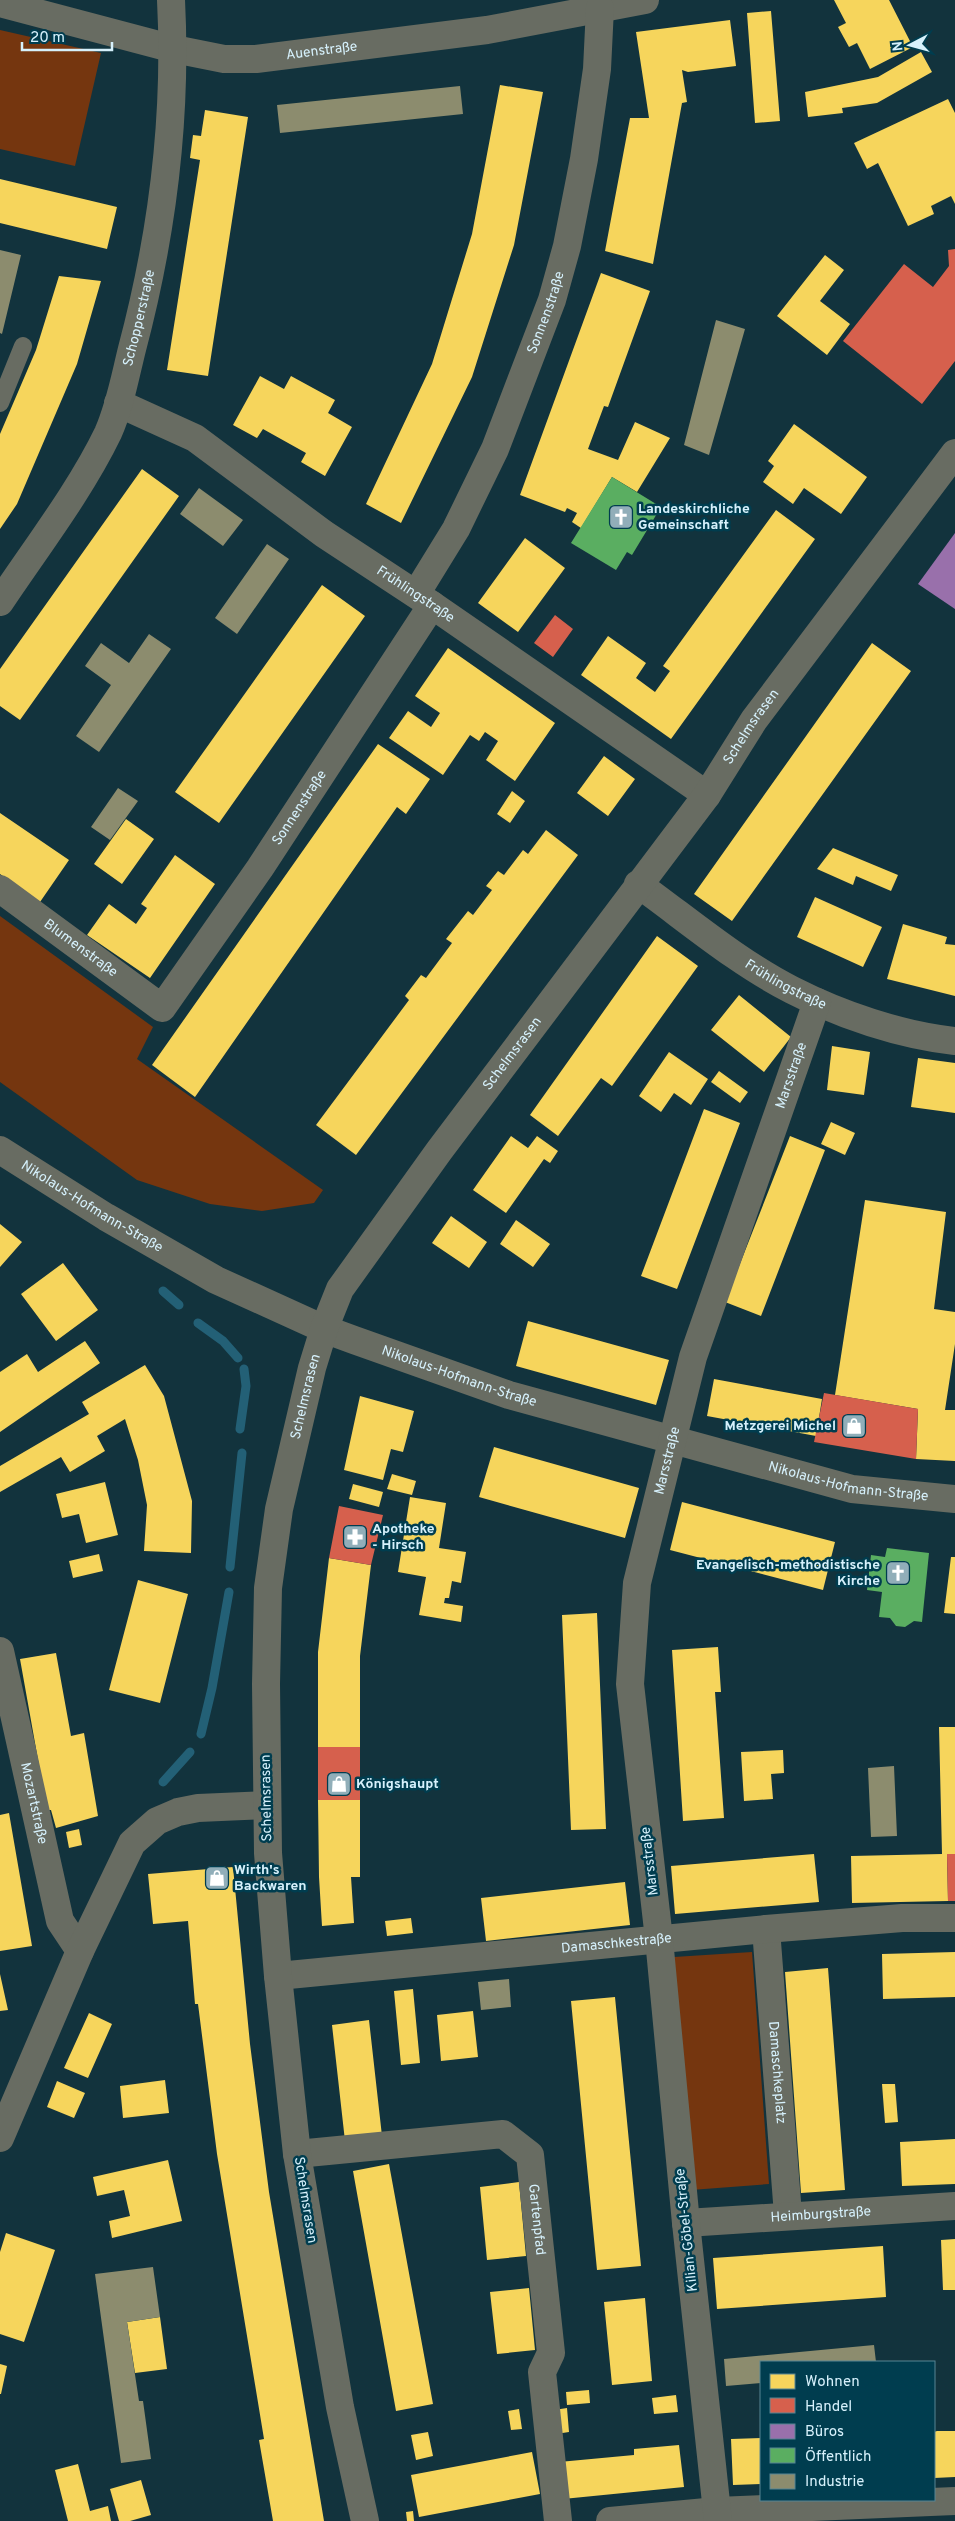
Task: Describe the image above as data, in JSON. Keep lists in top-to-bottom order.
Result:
{
  "streets": {
    "street": [
      "Auenstraße",
      "Sonnenstraße",
      "Schopperstraße",
      "Frühlingstraße",
      "Schelmsrasen",
      "Blumenstraße",
      "Marsstraße",
      "Nikolaus-Hofmann-Straße",
      "Mozartstraße",
      "Damaschkestraße",
      "Damaschkeplatz",
      "Heimburgstraße",
      "Gartenpfad",
      "Kilian-Göbel-Straße"
    ]
  },
  "crossings": [
    ["Auenstraße", "Sonnenstraße"],
    ["Auenstraße", "Schopperstraße"],
    ["Sonnenstraße", "Frühlingstraße"],
    ["Sonnenstraße", "Blumenstraße"],
    ["Schopperstraße", "Frühlingstraße"],
    ["Frühlingstraße", "Schelmsrasen"],
    ["Frühlingstraße", "Marsstraße"],
    ["Schelmsrasen", "Nikolaus-Hofmann-Straße"],
    ["Schelmsrasen", "Damaschkestraße"],
    ["Schelmsrasen", "Gartenpfad"],
    ["Marsstraße", "Nikolaus-Hofmann-Straße"],
    ["Marsstraße", "Damaschkestraße"],
    ["Marsstraße", "Kilian-Göbel-Straße"],
    ["Damaschkestraße", "Damaschkeplatz"],
    ["Damaschkestraße", "Kilian-Göbel-Straße"],
    ["Damaschkeplatz", "Heimburgstraße"],
    ["Heimburgstraße", "Kilian-Göbel-Straße"]
  ],
  "places": {
    "church": ["Landeskirchliche Gemeinschaft", "Evangelisch-methodistische Kirche"],
    "shop": ["Metzgerei Michel", "Königshaupt", "Wirth's Backwaren"],
    "pharmacy": ["Apotheke - Hirsch"]
  },
  "legend": [
    "Wohnen",
    "Handel",
    "Büros",
    "Öffentlich",
    "Industrie"
  ],
  "scale_bar": "20 m",
  "north": "left"
}
